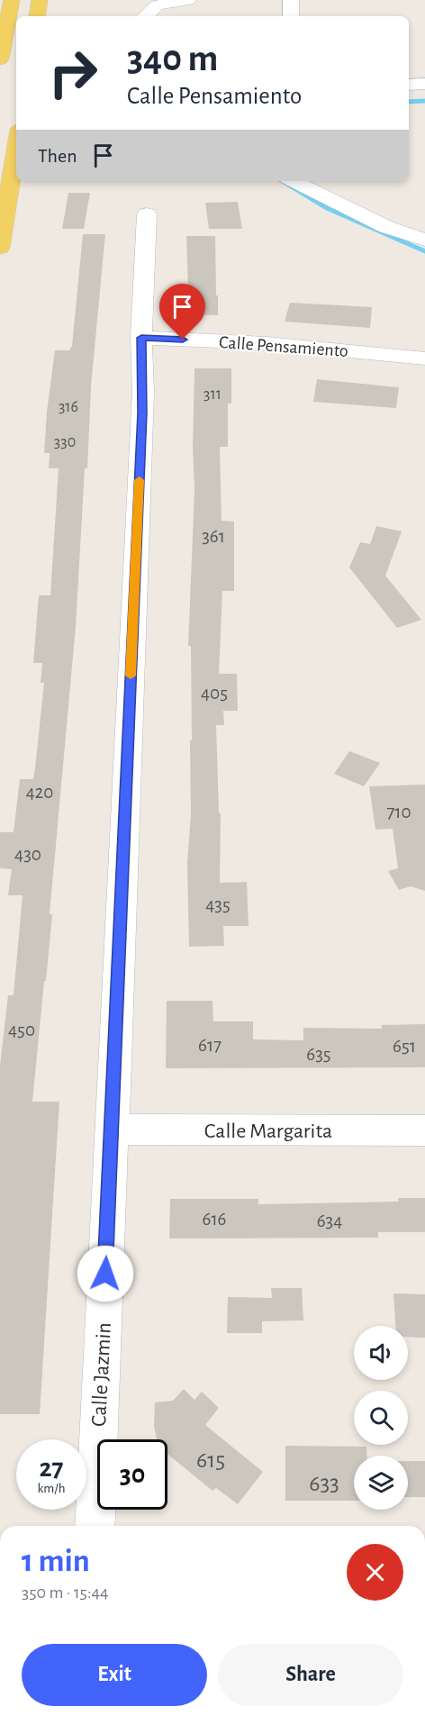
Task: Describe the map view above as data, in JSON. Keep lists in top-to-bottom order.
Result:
{
  "streets": {
    "street": ["Calle Pensamiento", "Calle Margarita", "Calle Jazmin"]
  },
  "crossings": [
    ["Calle Pensamiento", "Calle Jazmin"],
    ["Calle Margarita", "Calle Jazmin"]
  ],
  "house_numbers": [
    "311",
    "316",
    "330",
    "361",
    "405",
    "420",
    "710",
    "430",
    "435",
    "450",
    "617",
    "651",
    "635",
    "616",
    "634",
    "615",
    "633"
  ],
  "page": {
    "turn": ["340 m", "Calle Pensamiento"],
    "then": "Then",
    "speed": "27 km/h",
    "limit": "30",
    "heading": ["1 min", "350 m · 15:44"],
    "buttons": ["Exit", "Share"]
  }
}
